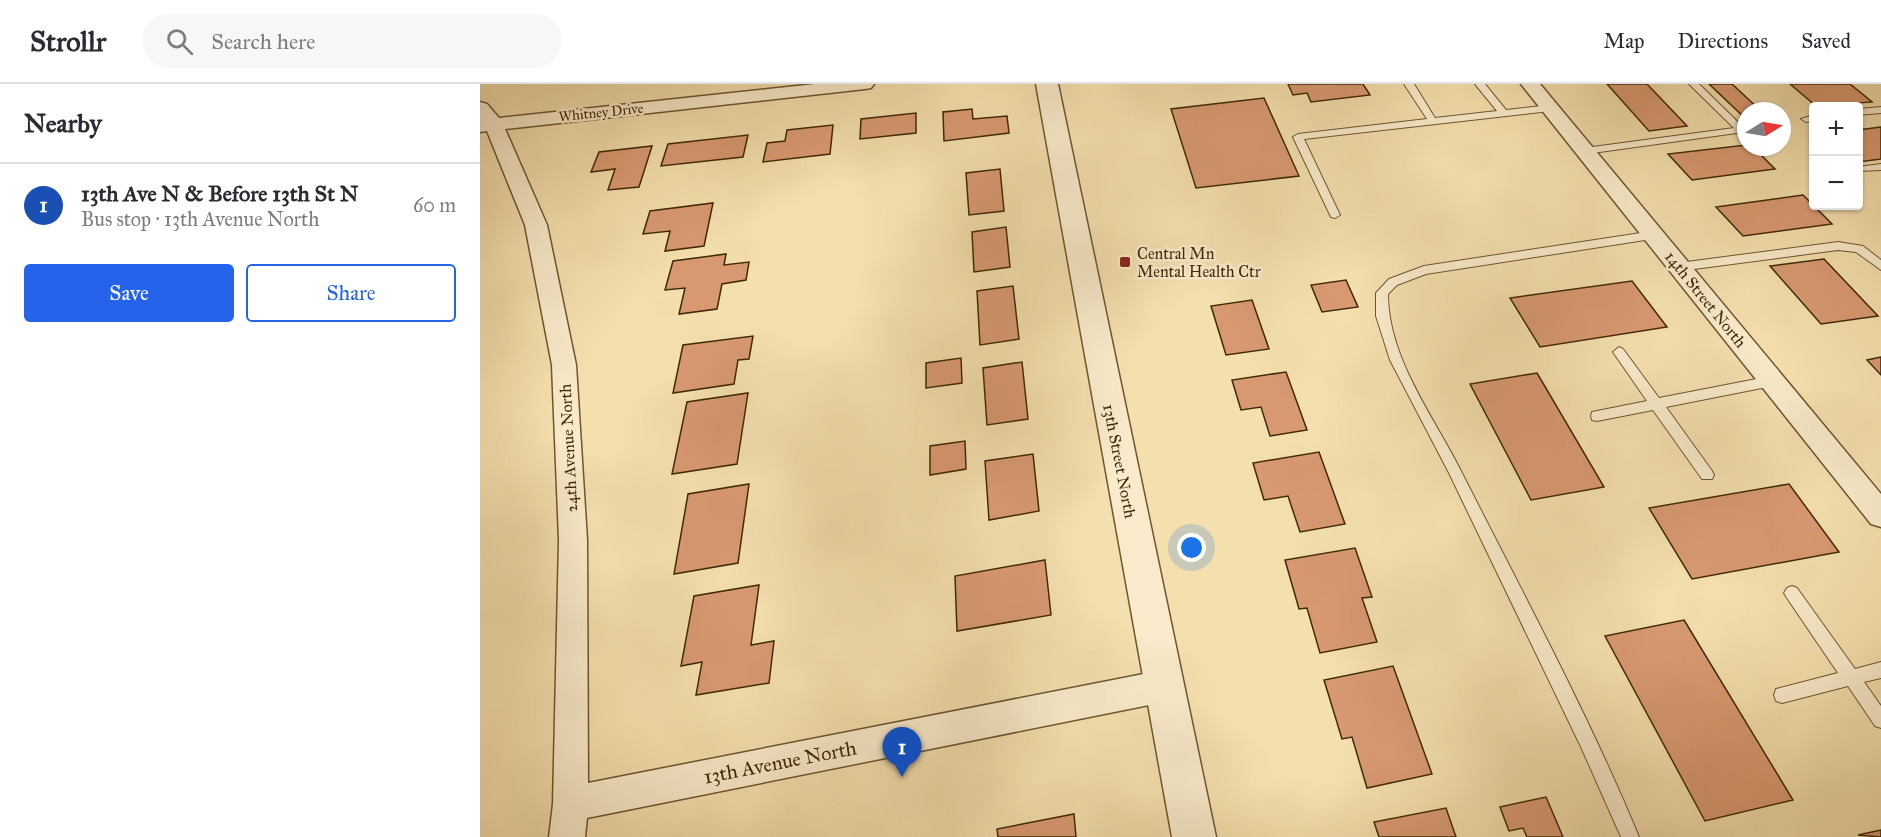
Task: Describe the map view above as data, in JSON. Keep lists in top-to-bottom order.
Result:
{
  "streets": {
    "street": [
      "Whitney Drive",
      "14th Street North",
      "24th Avenue North",
      "13th Street North",
      "13th Avenue North"
    ]
  },
  "crossings": [
    ["Whitney Drive", "24th Avenue North"],
    ["24th Avenue North", "13th Avenue North"],
    ["13th Street North", "13th Avenue North"]
  ],
  "places": {
    "transit": ["Central Mn Mental Health Ctr"]
  },
  "north": "right",
  "page": {
    "header": "Strollr",
    "search": "Search here",
    "nav": ["Map", "Directions", "Saved"],
    "heading": "Nearby",
    "map_buttons": ["+", "−"],
    "list": [
      {
        "mark": "1",
        "name": "13th Ave N & Before 13th St N",
        "note": "Bus stop · 13th Avenue North",
        "value": "60 m"
      }
    ],
    "buttons": ["Save", "Share"],
    "pins": "1"
  }
}
